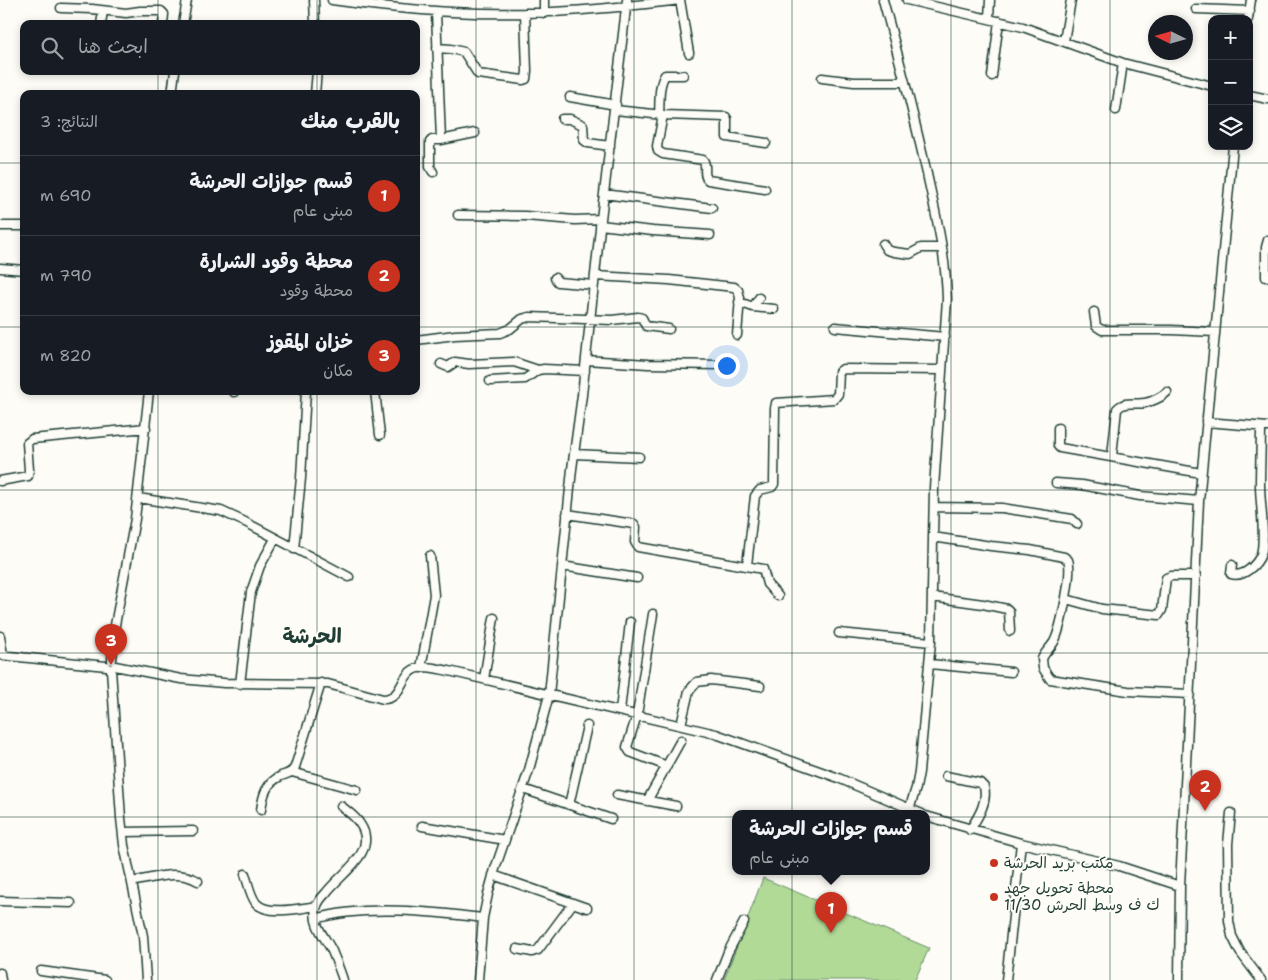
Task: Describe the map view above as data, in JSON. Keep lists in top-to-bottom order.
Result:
{
  "districts": ["الحرشة"],
  "places": ["مكتب بريد الحرشة", "محطة تحويل جهد 11/30 ك ف وسط الحرش"],
  "north": "left",
  "page": {
    "map_buttons": ["+", "−"],
    "search": "ابحث هنا",
    "heading": ["بالقرب منك", "النتائج: 3"],
    "list": [
      {
        "mark": "1",
        "name": "قسم جوازات الحرشة",
        "note": "مبنى عام",
        "value": "690 m"
      },
      {
        "mark": "2",
        "name": "محطة وقود الشرارة",
        "note": "محطة وقود",
        "value": "790 m"
      },
      {
        "mark": "3",
        "name": "خزان المقوز",
        "note": "مكان",
        "value": "820 m"
      }
    ],
    "pins": ["3", "2", "1"],
    "popup": ["قسم جوازات الحرشة", "مبنى عام"]
  }
}
